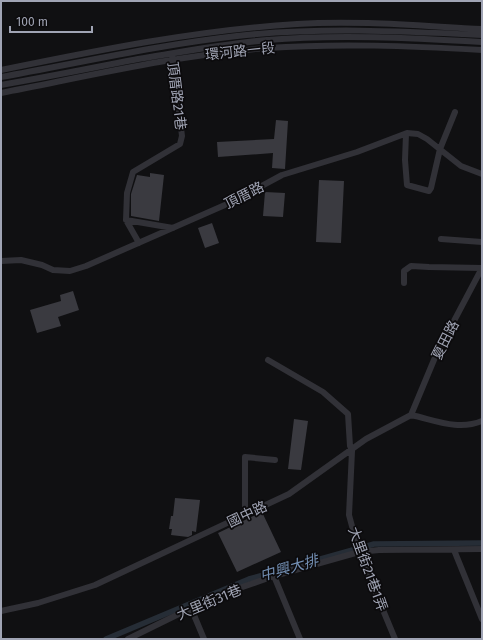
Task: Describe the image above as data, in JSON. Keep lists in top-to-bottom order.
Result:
{
  "streets": {
    "street": [
      "環河路一段",
      "頂厝路21巷",
      "頂厝路",
      "夏田路",
      "國中路",
      "大里街21巷1弄",
      "大里街31巷"
    ]
  },
  "crossings": [
    ["環河路一段", "頂厝路21巷"],
    ["夏田路", "國中路"],
    ["國中路", "大里街21巷1弄"],
    ["大里街21巷1弄", "大里街31巷"]
  ],
  "water": ["中興大排"],
  "scale_bar": "100 m"
}
